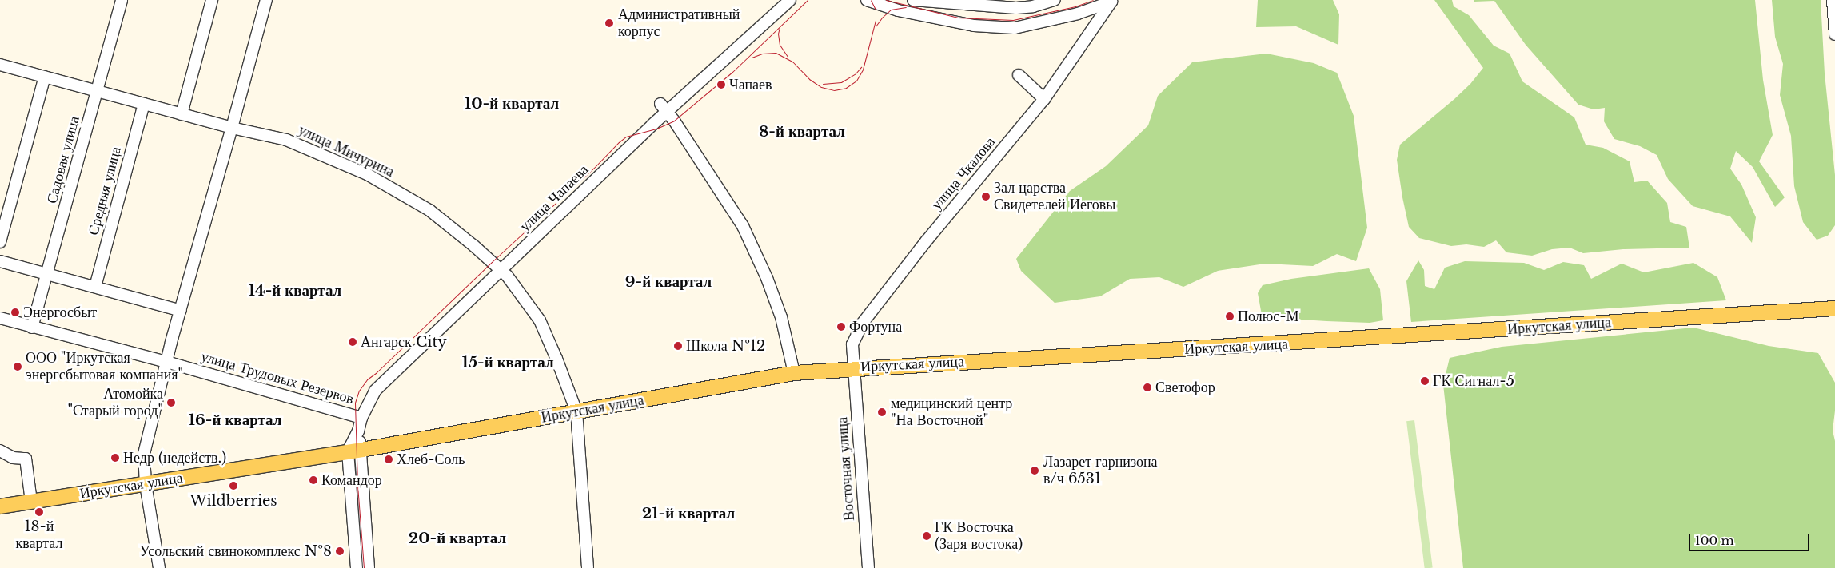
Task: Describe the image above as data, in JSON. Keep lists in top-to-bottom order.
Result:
{
  "streets": {
    "main road": ["Иркутская улица"],
    "street": [
      "улица Мичурина",
      "Садовая улица",
      "улица Чкалова",
      "Средняя улица",
      "улица Чапаева",
      "улица Трудовых Резервов",
      "Восточная улица"
    ]
  },
  "crossings": [
    ["улица Мичурина", "Садовая улица"],
    ["улица Мичурина", "Средняя улица"],
    ["улица Мичурина", "улица Чапаева"],
    ["улица Мичурина", "Иркутская улица"],
    ["Садовая улица", "улица Трудовых Резервов"],
    ["улица Чкалова", "Иркутская улица"],
    ["улица Чкалова", "Восточная улица"],
    ["улица Чапаева", "Иркутская улица"],
    ["улица Чапаева", "улица Трудовых Резервов"],
    ["Иркутская улица", "Восточная улица"]
  ],
  "districts": [
    "10-й квартал",
    "8-й квартал",
    "9-й квартал",
    "14-й квартал",
    "15-й квартал",
    "16-й квартал",
    "21-й квартал",
    "20-й квартал"
  ],
  "places": [
    "Административный корпус",
    "Чапаев",
    "Зал царства Свидетелей Иеговы",
    "Энергосбыт",
    "Полюс-М",
    "Фортуна",
    "Ангарск City",
    "Школа №12",
    "ООО \"Иркутская энергсбытовая компания\"",
    "ГК Сигнал-5",
    "Светофор",
    "Атомойка \"Старый город\"",
    "медицинский центр \"На Восточной\"",
    "Недр (недейств.)",
    "Хлеб-Соль",
    "Лазарет гарнизона в/ч 6531",
    "Командор",
    "Wildberries",
    "18-й квартал",
    "ГК Восточка (Заря востока)",
    "Усольский свинокомплекс №8"
  ],
  "scale_bar": "100 m"
}
